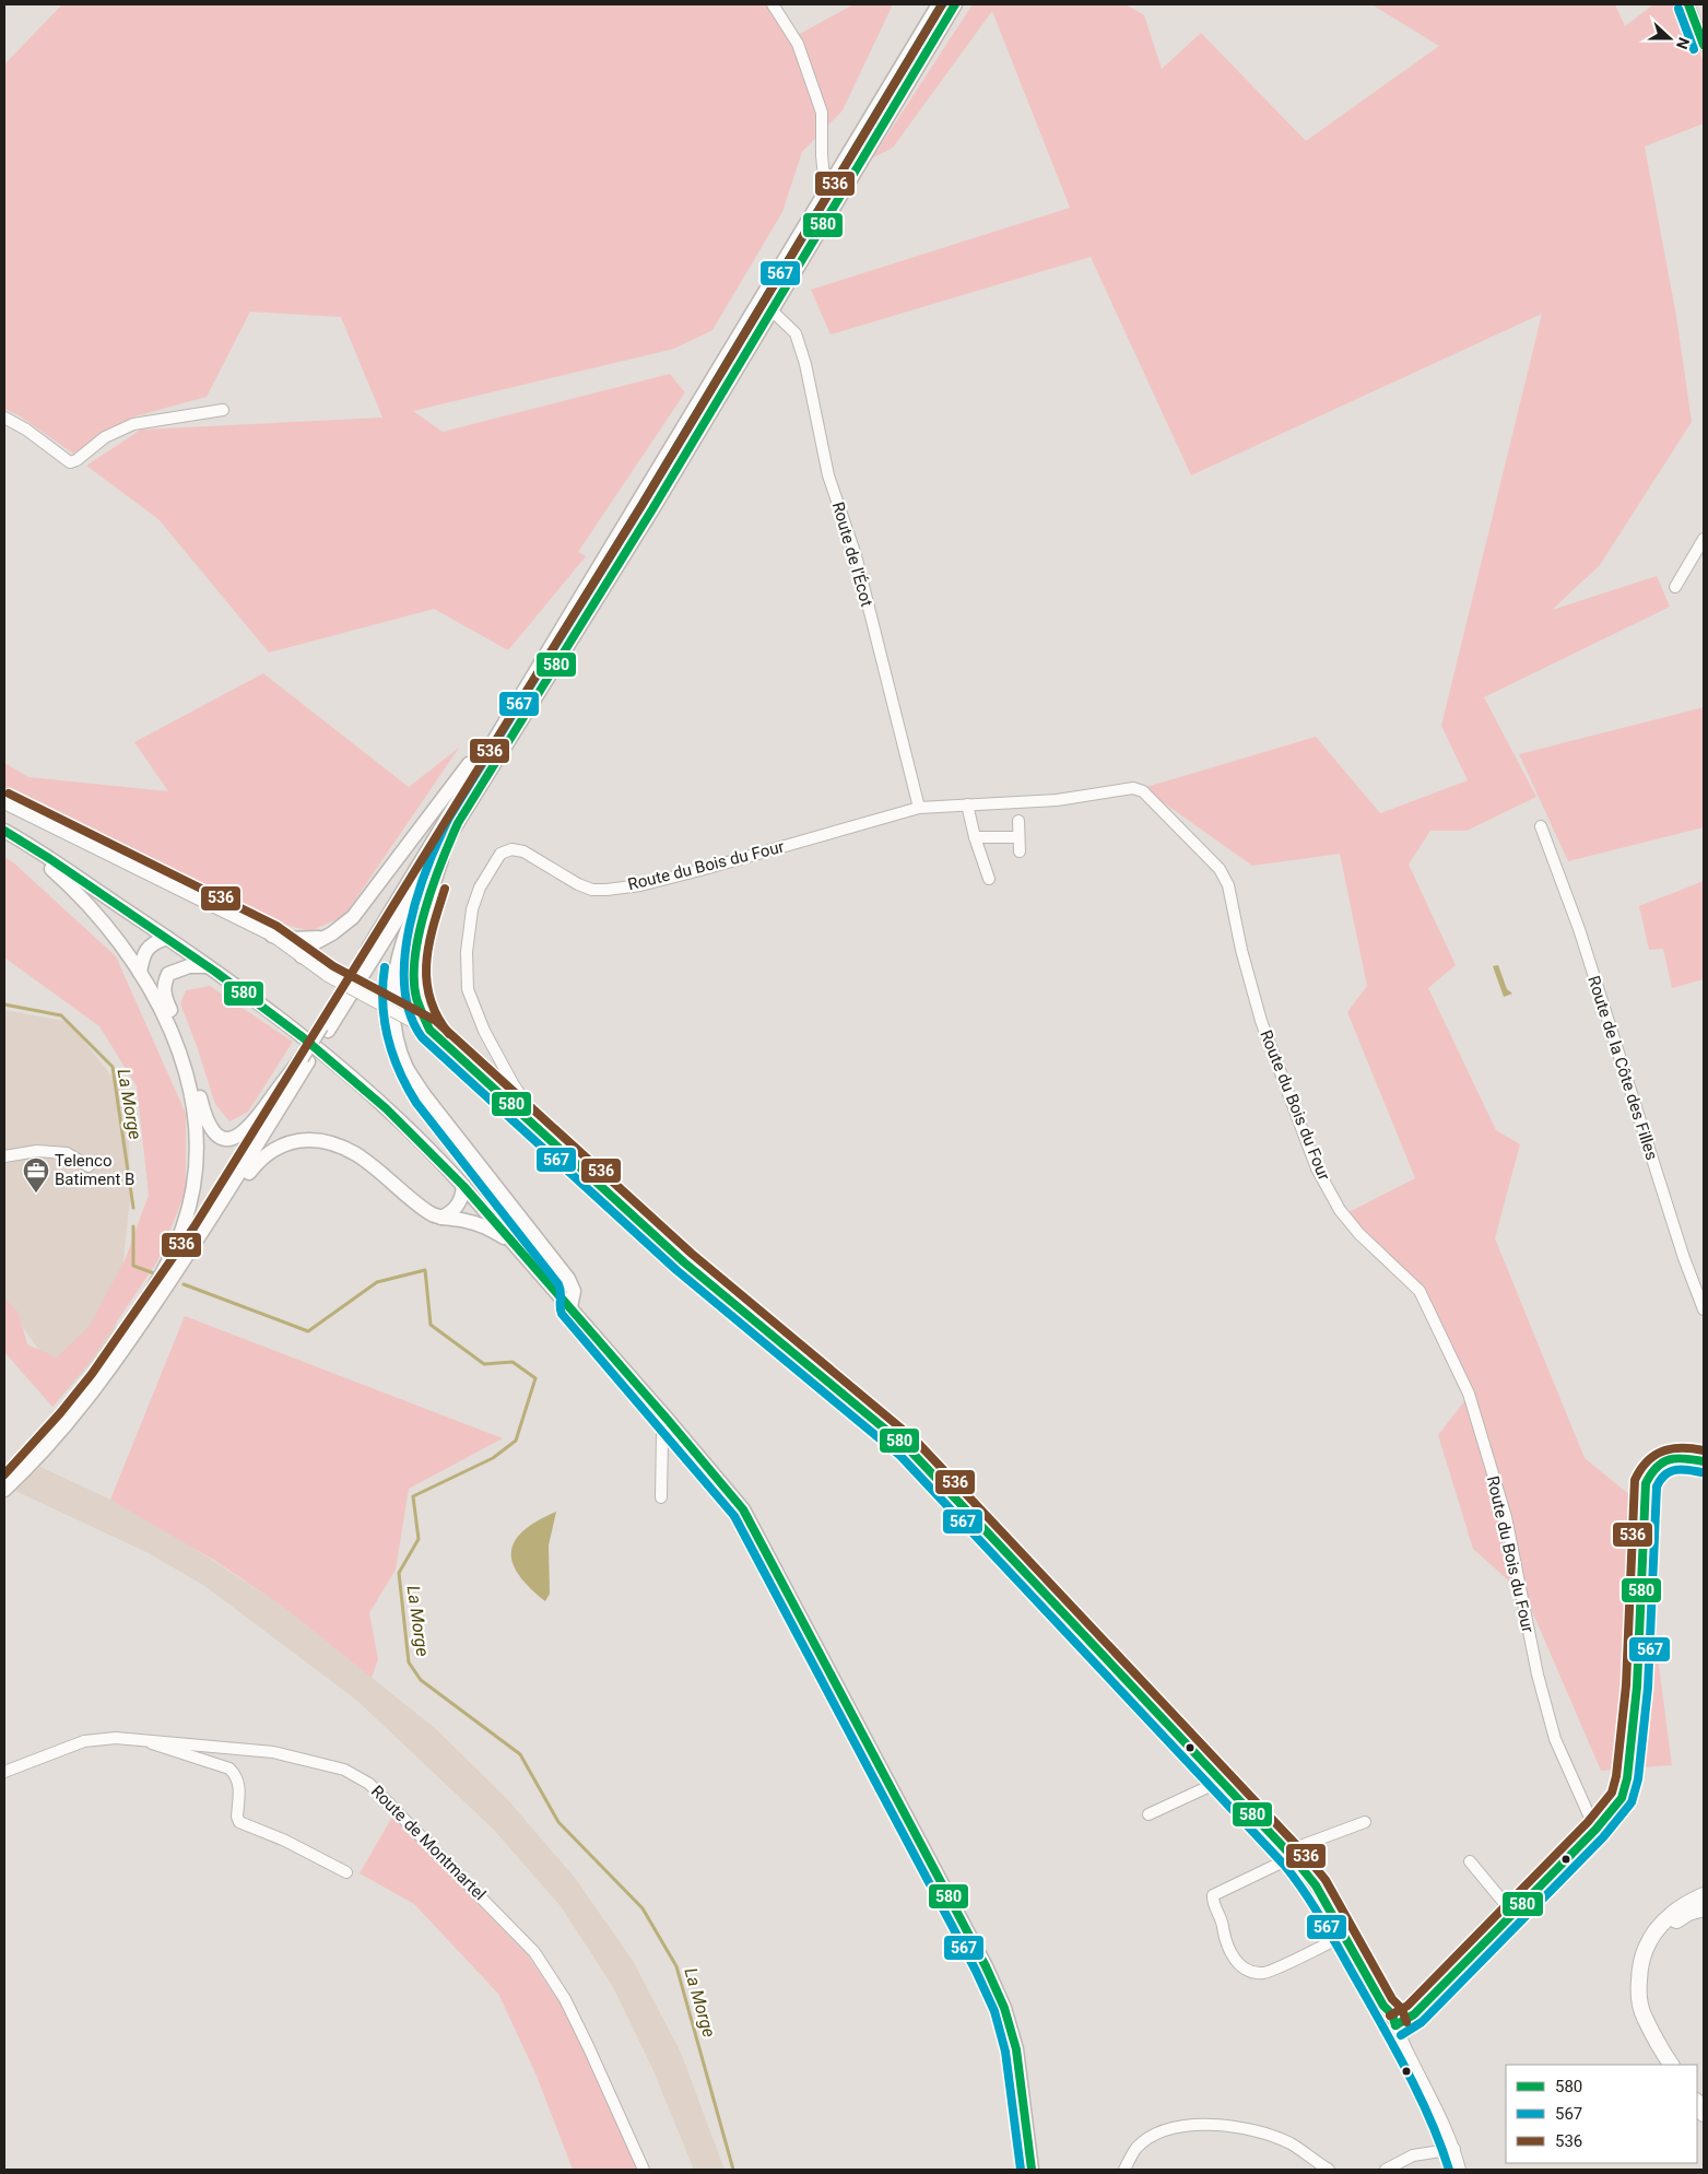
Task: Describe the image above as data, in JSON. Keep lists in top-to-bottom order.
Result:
{
  "streets": {
    "street": [
      "Route de l'Écot",
      "Route du Bois du Four",
      "Route de la Côte des Filles",
      "Route de Montmartel"
    ]
  },
  "crossings": [
    ["Route de l'Écot", "Route du Bois du Four"]
  ],
  "water": ["La Morge"],
  "places": {
    "office": ["Telenco Batiment B"]
  },
  "lines": ["transit line 580", "transit line 567", "transit line 536"],
  "legend": ["580", "567", "536"],
  "north": "right"
}
